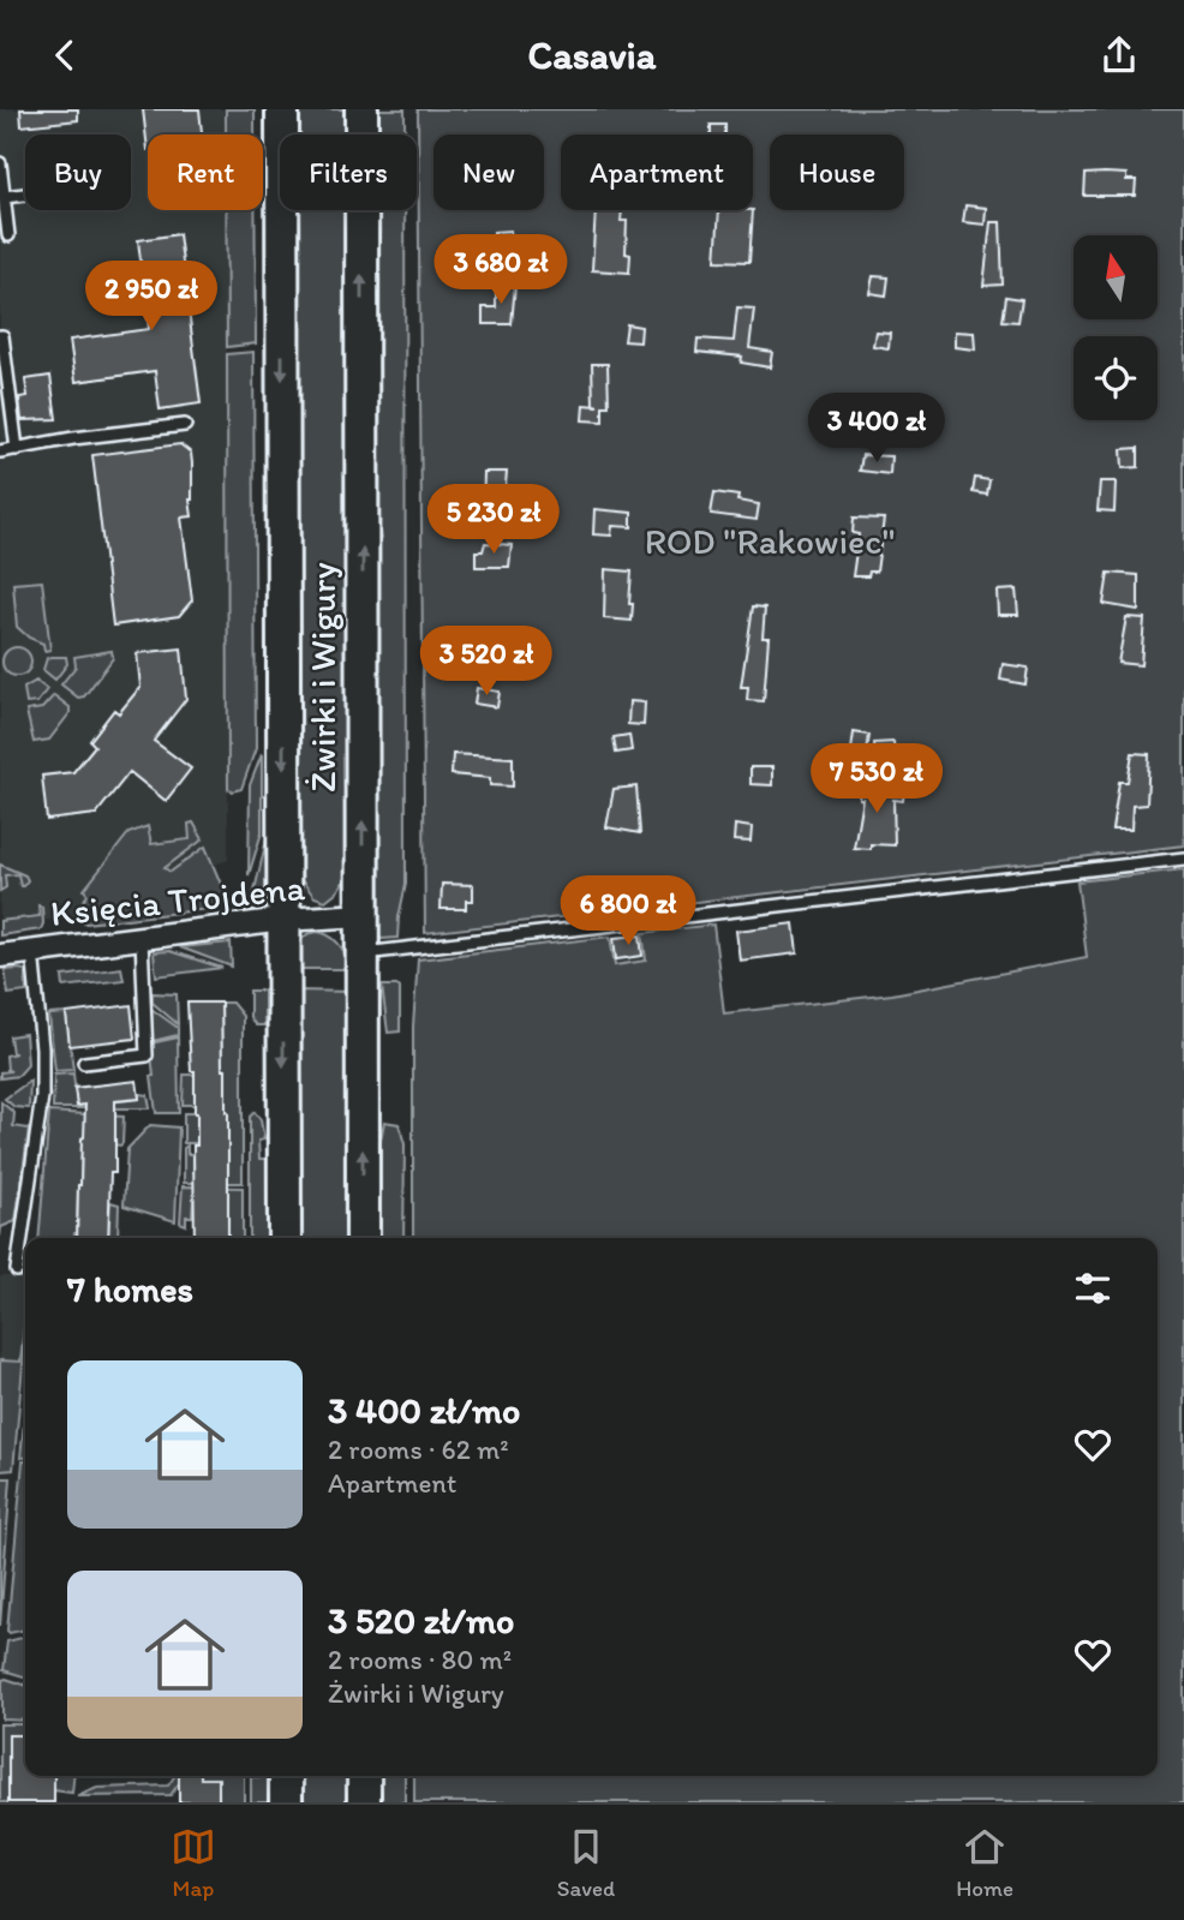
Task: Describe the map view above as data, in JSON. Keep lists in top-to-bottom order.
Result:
{
  "streets": {
    "main road": ["Żwirki i Wigury"],
    "street": ["Księcia Trojdena"]
  },
  "crossings": [
    ["Żwirki i Wigury", "Księcia Trojdena"]
  ],
  "parks": ["ROD \"Rakowiec\""],
  "north": "top",
  "page": {
    "header": "Casavia",
    "chip": [
      "Buy",
      "Rent",
      "Filters",
      "New",
      "Apartment",
      "House"
    ],
    "price": [
      "3 680 zł",
      "2 950 zł",
      "3 400 zł",
      "5 230 zł",
      "3 520 zł",
      "7 530 zł",
      "6 800 zł"
    ],
    "heading": "7 homes",
    "list": [
      {
        "name": "3 400 zł/mo",
        "note": "2 rooms · 62 m² · Apartment"
      },
      {
        "name": "3 520 zł/mo",
        "note": "2 rooms · 80 m² · Żwirki i Wigury"
      }
    ],
    "tabs": ["Map", "Saved", "Home"]
  }
}
